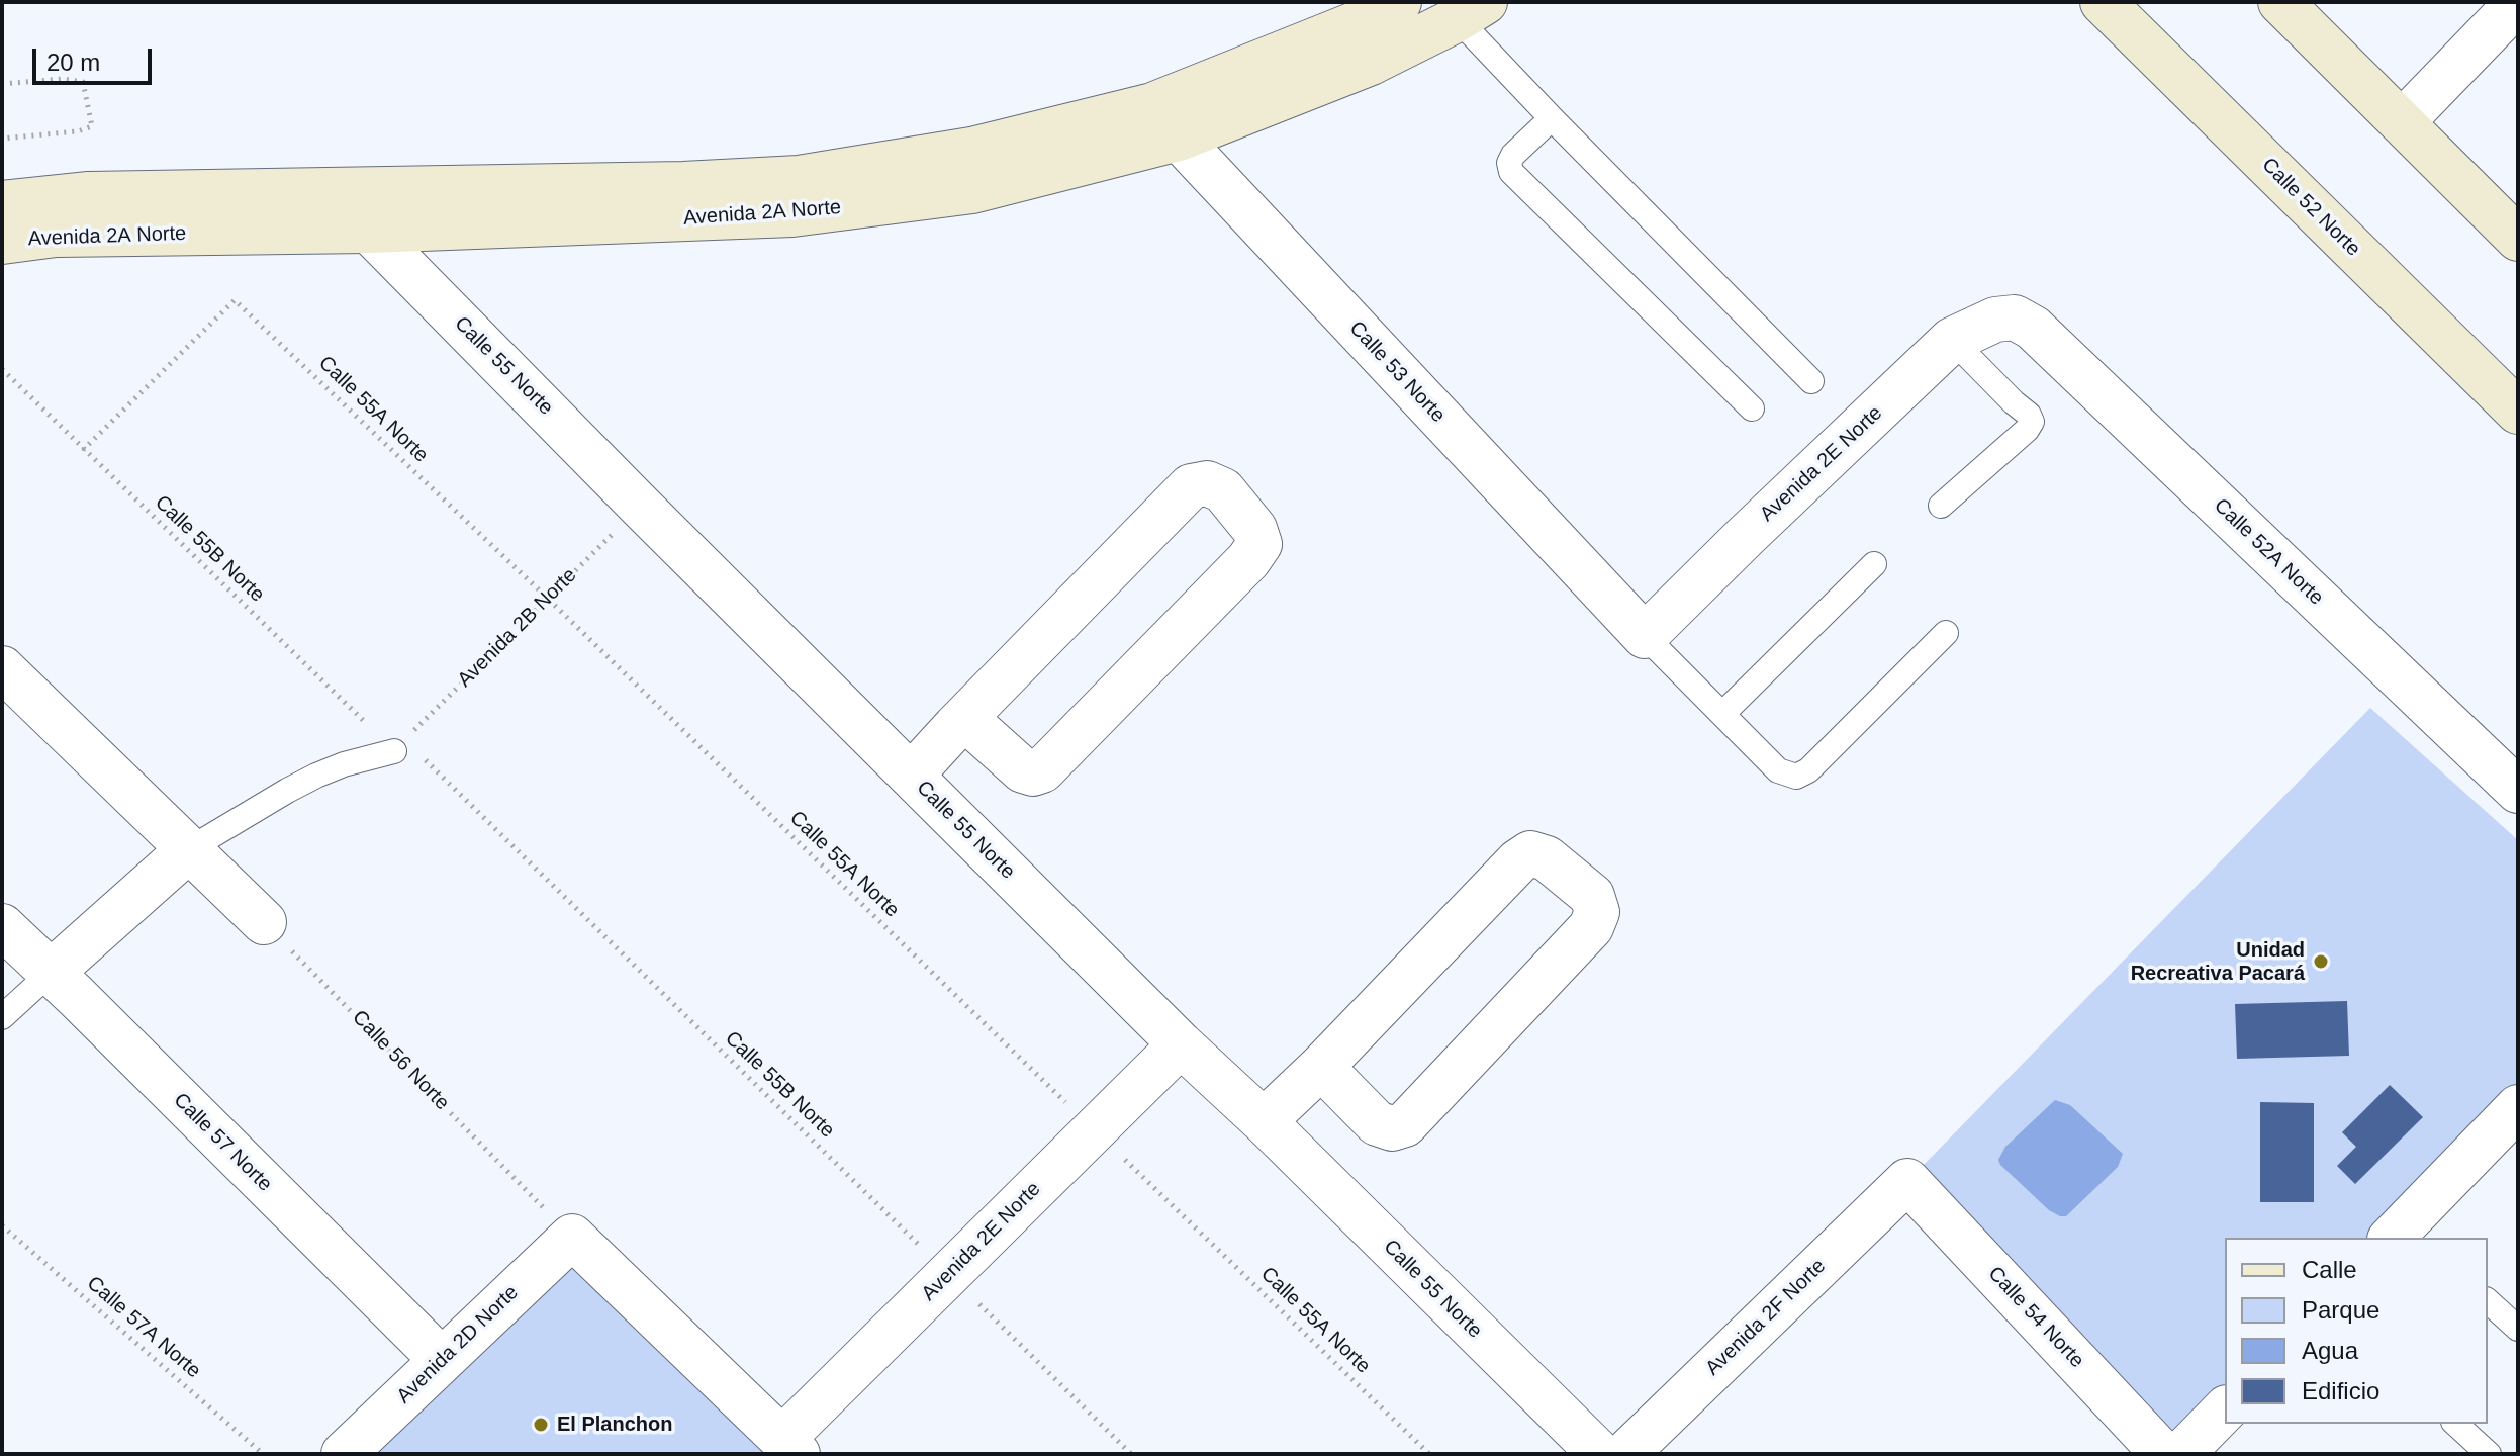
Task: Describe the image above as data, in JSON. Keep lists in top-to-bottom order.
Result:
{
  "streets": {
    "main road": ["Calle 52 Norte", "Avenida 2A Norte"],
    "street": [
      "Calle 55 Norte",
      "Calle 53 Norte",
      "Avenida 2E Norte",
      "Calle 52A Norte",
      "Calle 57 Norte",
      "Avenida 2F Norte",
      "Calle 54 Norte",
      "Avenida 2D Norte"
    ],
    "path": [
      "Calle 55A Norte",
      "Calle 55B Norte",
      "Avenida 2B Norte",
      "Calle 56 Norte",
      "Calle 57A Norte"
    ]
  },
  "crossings": [
    ["Avenida 2A Norte", "Calle 55 Norte"],
    ["Avenida 2A Norte", "Calle 53 Norte"],
    ["Calle 55 Norte", "Avenida 2E Norte"],
    ["Calle 55 Norte", "Avenida 2B Norte"],
    ["Calle 53 Norte", "Avenida 2E Norte"],
    ["Calle 55A Norte", "Avenida 2E Norte"],
    ["Calle 55A Norte", "Calle 55B Norte"],
    ["Calle 55A Norte", "Avenida 2B Norte"],
    ["Avenida 2E Norte", "Calle 55B Norte"],
    ["Avenida 2E Norte", "Calle 52A Norte"],
    ["Calle 55B Norte", "Avenida 2B Norte"],
    ["Calle 56 Norte", "Avenida 2D Norte"],
    ["Calle 57 Norte", "Avenida 2D Norte"],
    ["Avenida 2F Norte", "Calle 54 Norte"]
  ],
  "places": ["Unidad Recreativa Pacará", "El Planchon"],
  "legend": [
    "Calle",
    "Parque",
    "Agua",
    "Edificio"
  ],
  "scale_bar": "20 m"
}
